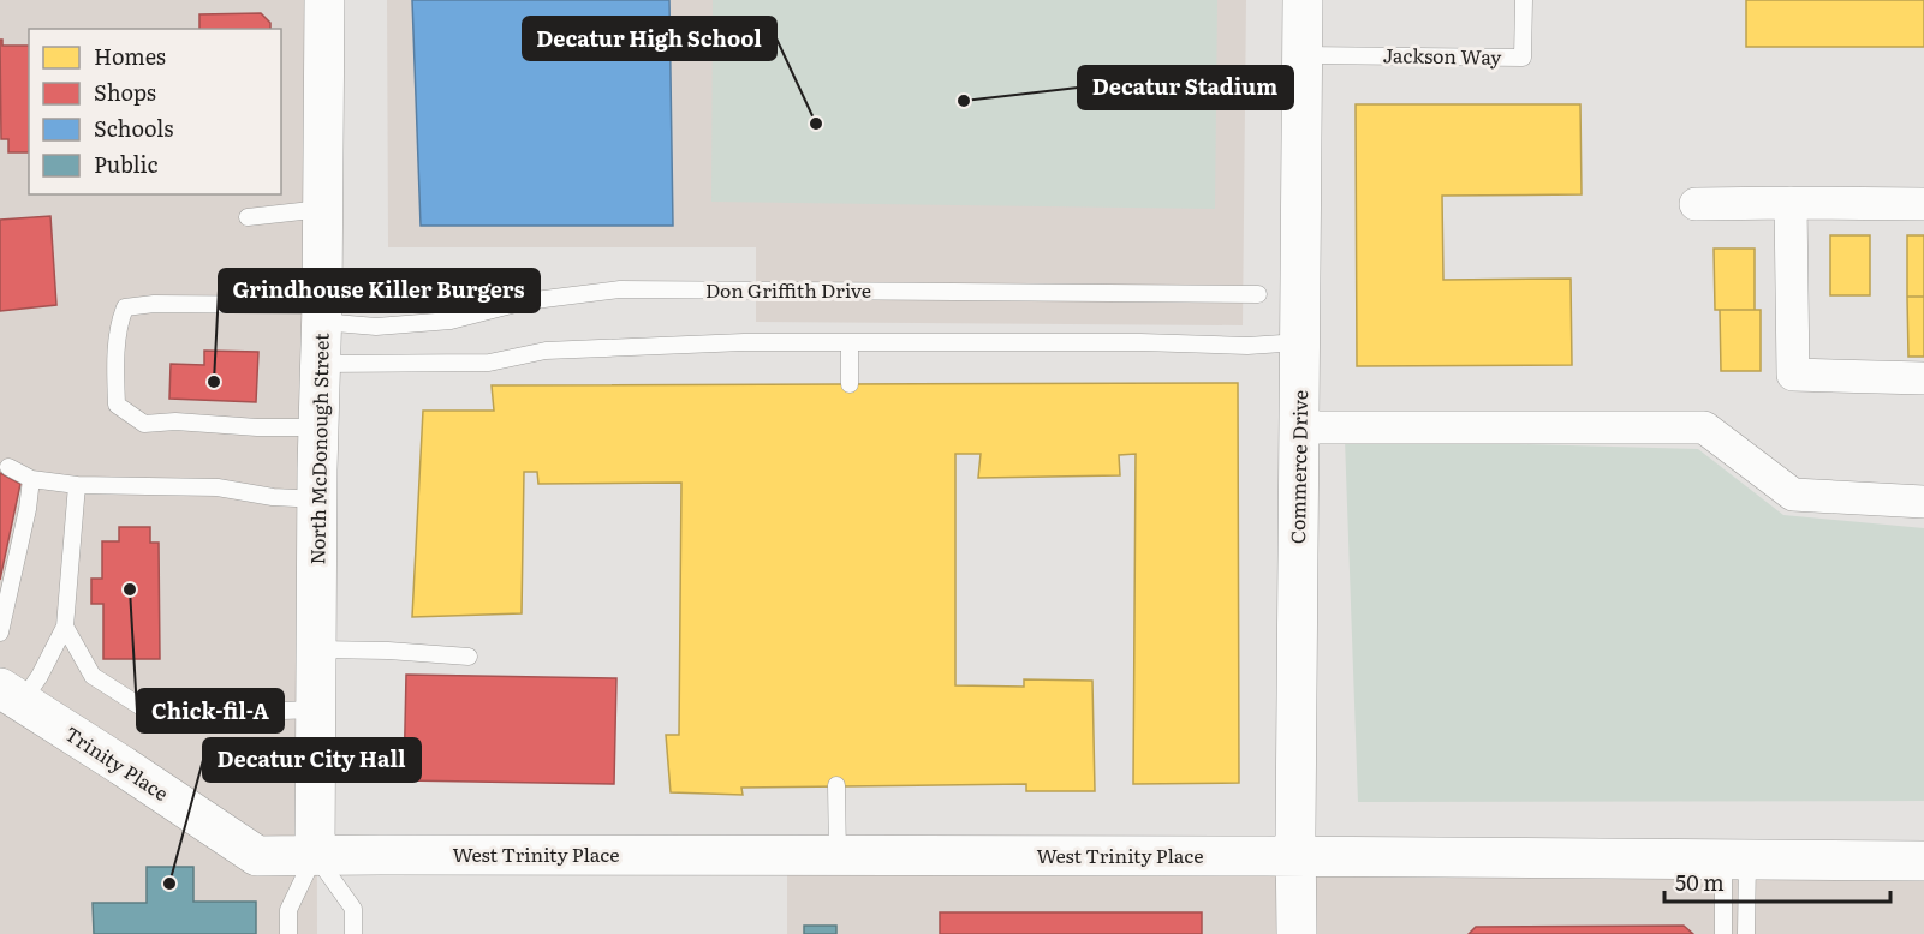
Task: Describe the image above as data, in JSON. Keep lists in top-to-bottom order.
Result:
{
  "streets": {
    "street": [
      "North McDonough Street",
      "Commerce Drive",
      "Trinity Place",
      "West Trinity Place"
    ],
    "lane": ["Jackson Way", "Don Griffith Drive"]
  },
  "crossings": [
    ["Jackson Way", "Commerce Drive"],
    ["Don Griffith Drive", "North McDonough Street"],
    ["North McDonough Street", "Trinity Place"],
    ["North McDonough Street", "West Trinity Place"],
    ["Commerce Drive", "West Trinity Place"],
    ["Trinity Place", "West Trinity Place"]
  ],
  "places": [
    "Decatur Stadium",
    "Decatur High School",
    "Grindhouse Killer Burgers",
    "Chick-fil-A",
    "Decatur City Hall"
  ],
  "legend": [
    "Homes",
    "Shops",
    "Schools",
    "Public"
  ],
  "scale_bar": "50 m"
}
